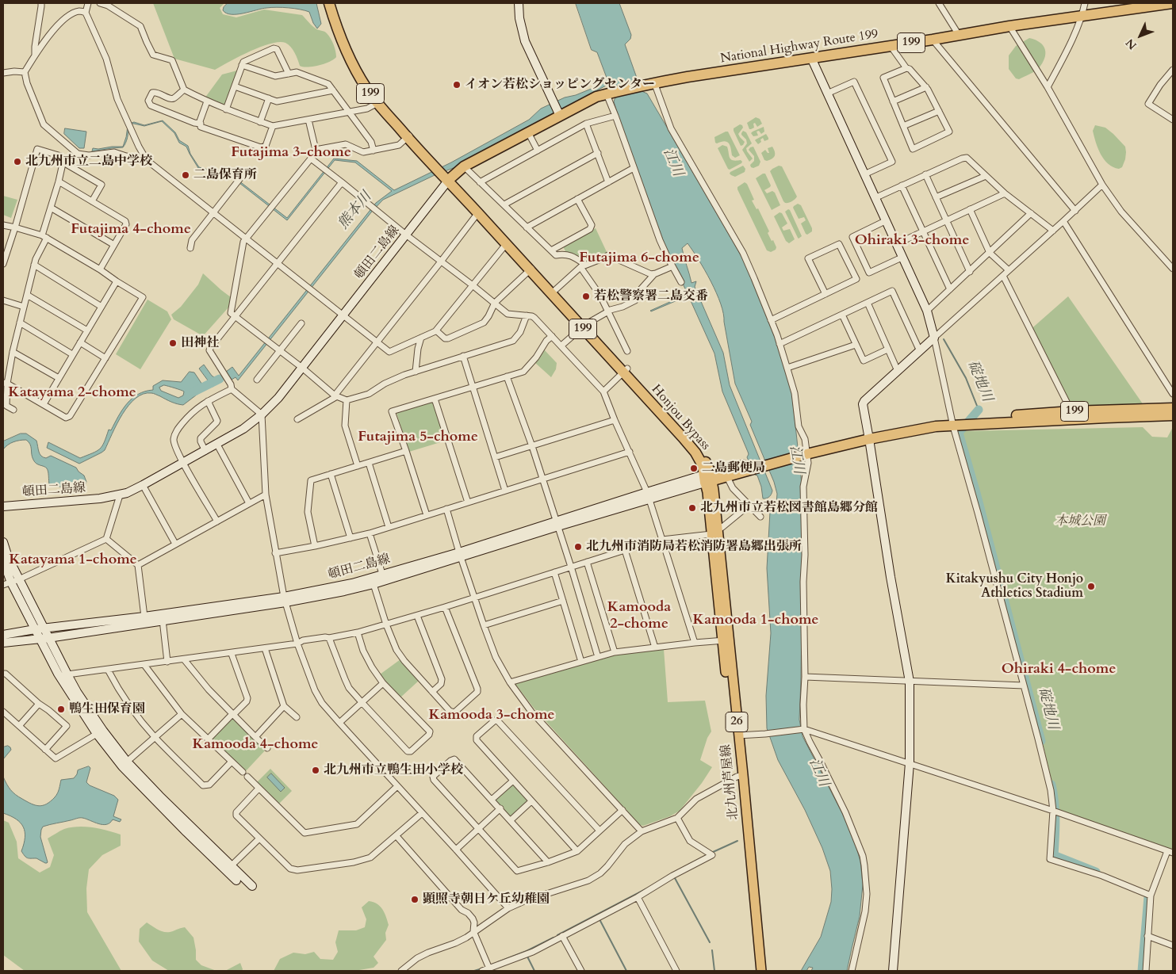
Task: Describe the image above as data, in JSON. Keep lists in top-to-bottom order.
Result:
{
  "streets": {
    "highway": ["199", "National Highway Route 199", "Honjou Bypass"],
    "main road": ["26", "北九州芦屋線"],
    "street": ["頓田二島線"]
  },
  "crossings": [
    ["199", "National Highway Route 199"],
    ["199", "頓田二島線"],
    ["199", "Honjou Bypass"],
    ["199", "北九州芦屋線"],
    ["National Highway Route 199", "頓田二島線"],
    ["National Highway Route 199", "Honjou Bypass"],
    ["頓田二島線", "Honjou Bypass"],
    ["頓田二島線", "北九州芦屋線"],
    ["Honjou Bypass", "北九州芦屋線"]
  ],
  "districts": [
    "Futajima 3-chome",
    "Futajima 4-chome",
    "Ohiraki 3-chome",
    "Futajima 6-chome",
    "Katayama 2-chome",
    "Futajima 5-chome",
    "Katayama 1-chome",
    "Kamooda 2-chome",
    "Kamooda 1-chome",
    "Ohiraki 4-chome",
    "Kamooda 3-chome",
    "Kamooda 4-chome"
  ],
  "water": ["江川", "熊本川", "碇地川"],
  "parks": ["本城公園"],
  "places": [
    "イオン若松ショッピングセンター",
    "北九州市立二島中学校",
    "二島保育所",
    "若松警察署二島交番",
    "田神社",
    "二島郵便局",
    "北九州市立若松図書館島郷分館",
    "北九州市消防局若松消防署島郷出張所",
    "Kitakyushu City Honjo Athletics Stadium",
    "鴨生田保育園",
    "北九州市立鴨生田小学校",
    "顕照寺朝日ケ丘幼稚園"
  ],
  "north": "bottom left"
}
